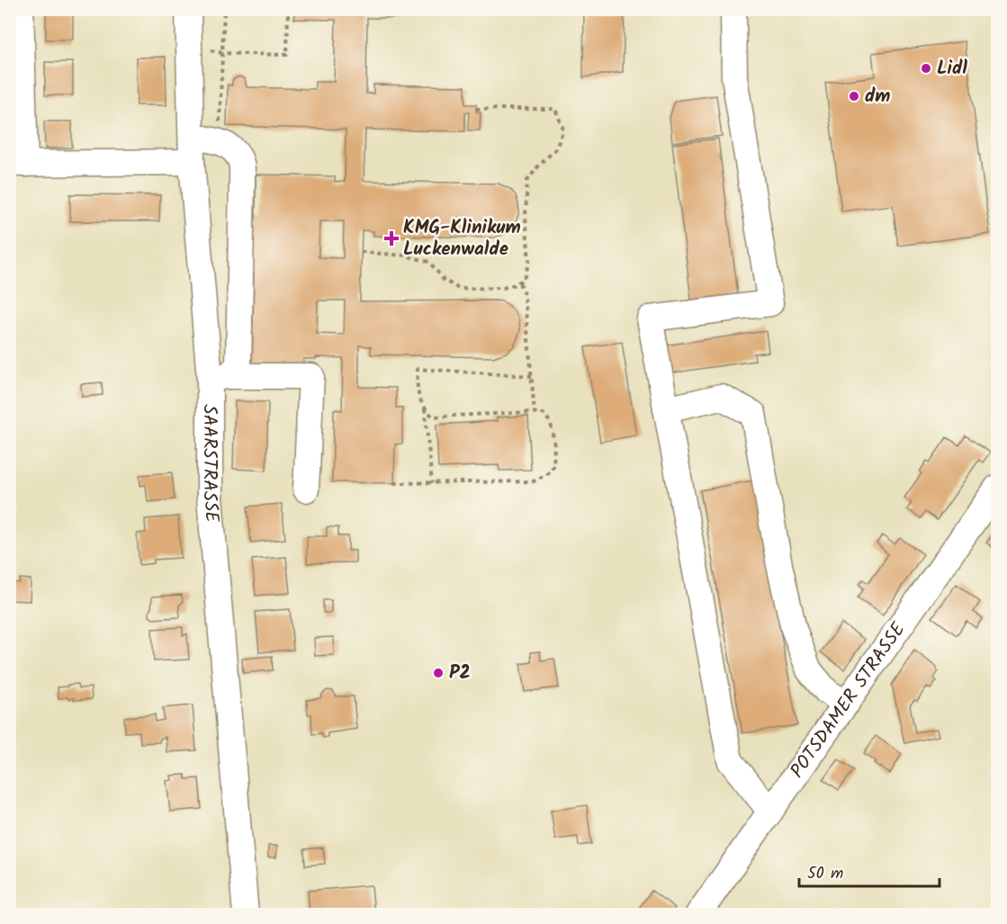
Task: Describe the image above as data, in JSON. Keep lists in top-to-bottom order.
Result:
{
  "streets": {
    "street": ["SAARSTRASSE", "POTSDAMER STRASSE"]
  },
  "places": {
    "other": ["Lidl", "dm", "P2"],
    "health": ["KMG-Klinikum Luckenwalde"]
  },
  "scale_bar": "50 m"
}
